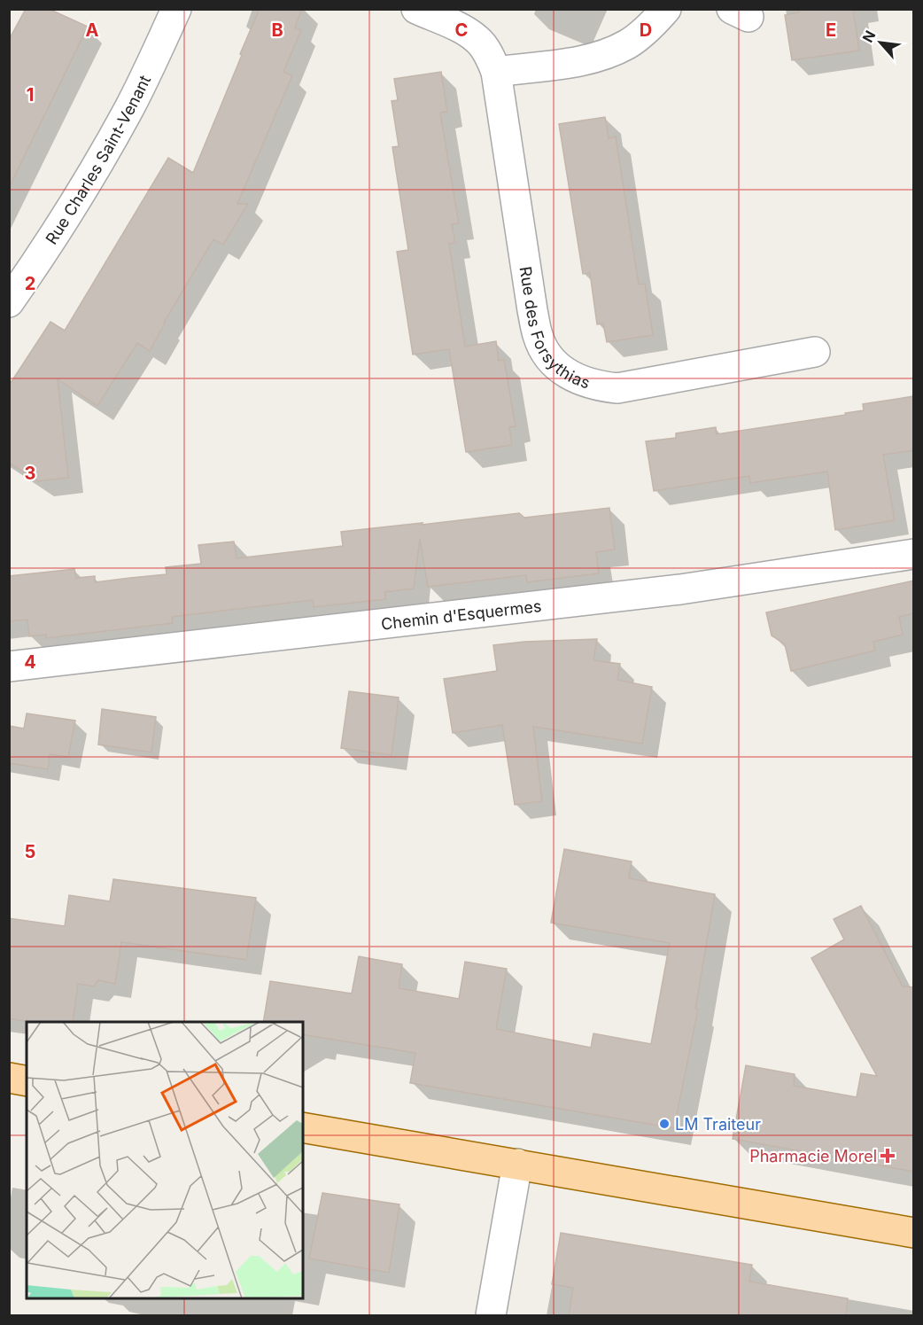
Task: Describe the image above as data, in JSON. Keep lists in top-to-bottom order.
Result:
{
  "streets": {
    "street": ["Rue Charles Saint-Venant", "Rue des Forsythias", "Chemin d'Esquermes"]
  },
  "places": {
    "other": ["LM Traiteur"],
    "health": ["Pharmacie Morel"]
  },
  "north": "top left",
  "grid": {
    "columns": [
      "A",
      "B",
      "C",
      "D",
      "E"
    ],
    "rows": [
      "1",
      "2",
      "3",
      "4",
      "5"
    ]
  }
}
